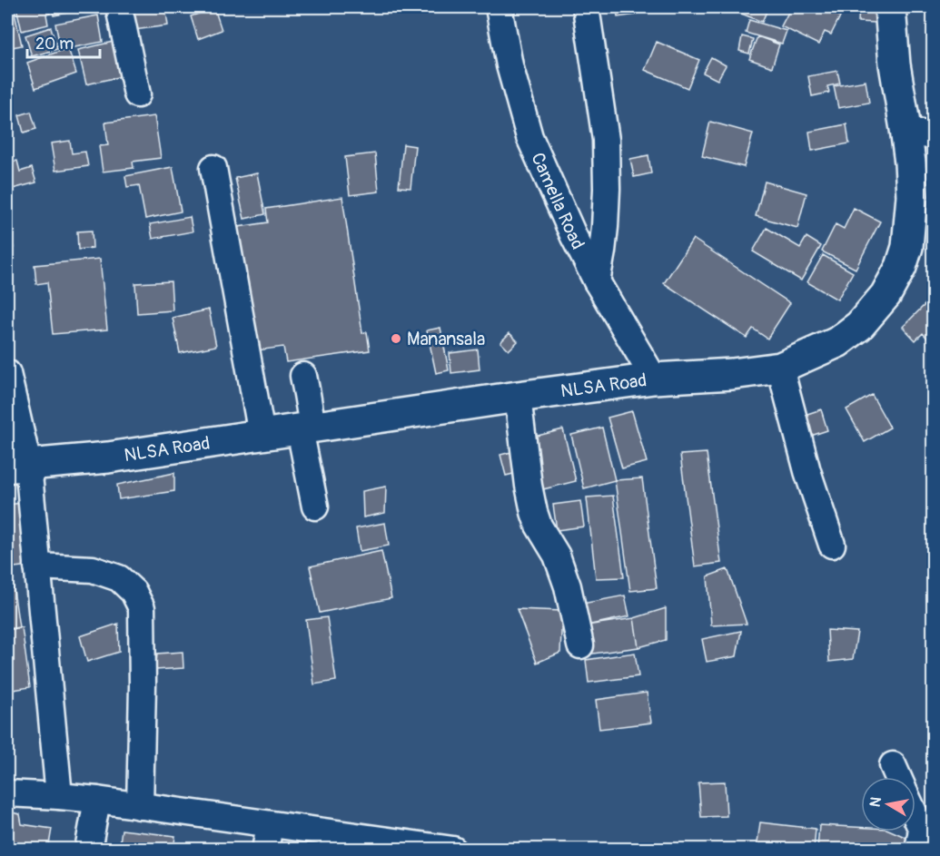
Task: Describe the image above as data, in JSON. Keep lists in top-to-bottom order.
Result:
{
  "streets": {
    "main road": ["NLSA Road"],
    "street": ["Camella Road"]
  },
  "crossings": [
    ["Camella Road", "NLSA Road"]
  ],
  "places": ["Manansala"],
  "scale_bar": "20 m",
  "north": "left"
}
